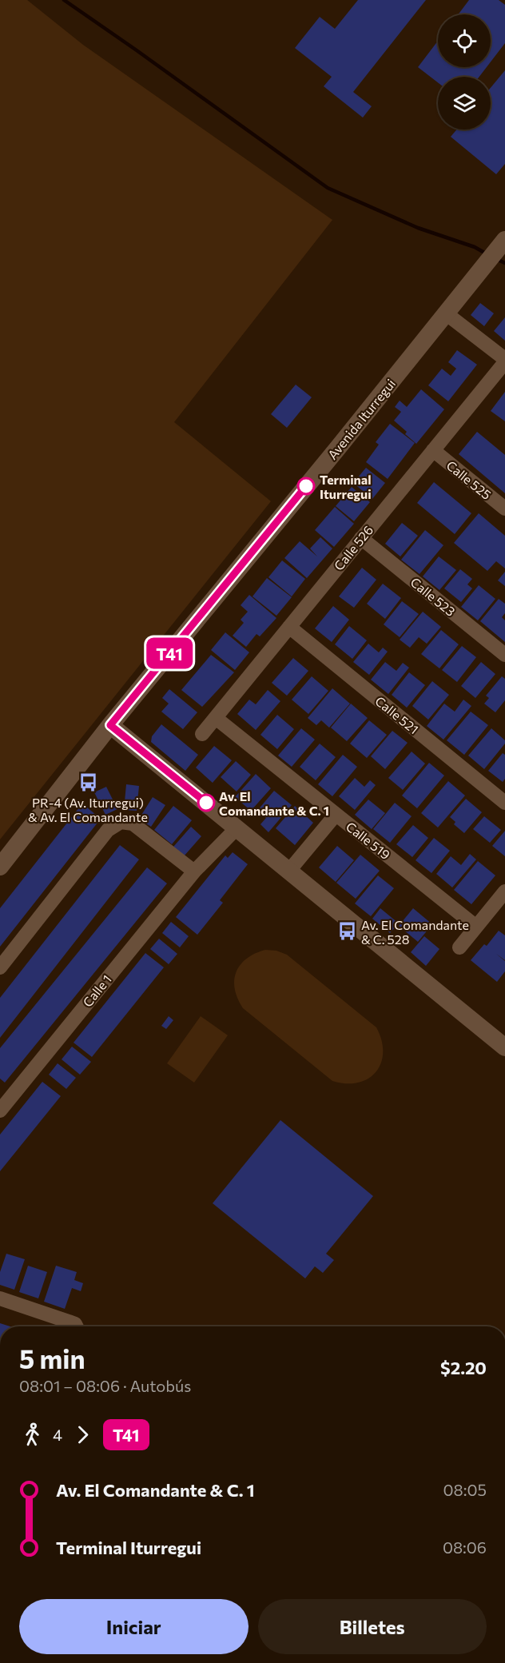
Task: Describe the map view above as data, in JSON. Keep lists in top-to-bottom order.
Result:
{
  "streets": {
    "street": [
      "Avenida Iturregui",
      "Calle 525",
      "Calle 526",
      "Calle 523",
      "Calle 521",
      "Calle 519",
      "Calle 1"
    ]
  },
  "crossings": [
    ["Calle 525", "Calle 526"],
    ["Calle 526", "Calle 523"],
    ["Calle 526", "Calle 521"],
    ["Calle 526", "Calle 519"]
  ],
  "places": {
    "other": ["Terminal Iturregui", "Av. El Comandante & C. 1"],
    "bus stop": ["PR-4 (Av. Iturregui) & Av. El Comandante", "Av. El Comandante & C. 528"]
  },
  "lines": ["bus line T41"],
  "page": {
    "on_map": "T41",
    "heading": ["5 min", "08:01 – 08:06 · Autobús", "$2.20"],
    "legs": ["4", "T41"],
    "list": [
      {
        "name": "Av. El Comandante & C. 1",
        "value": "08:05"
      },
      {
        "name": "Terminal Iturregui",
        "value": "08:06"
      }
    ],
    "buttons": ["Iniciar", "Billetes"]
  }
}
